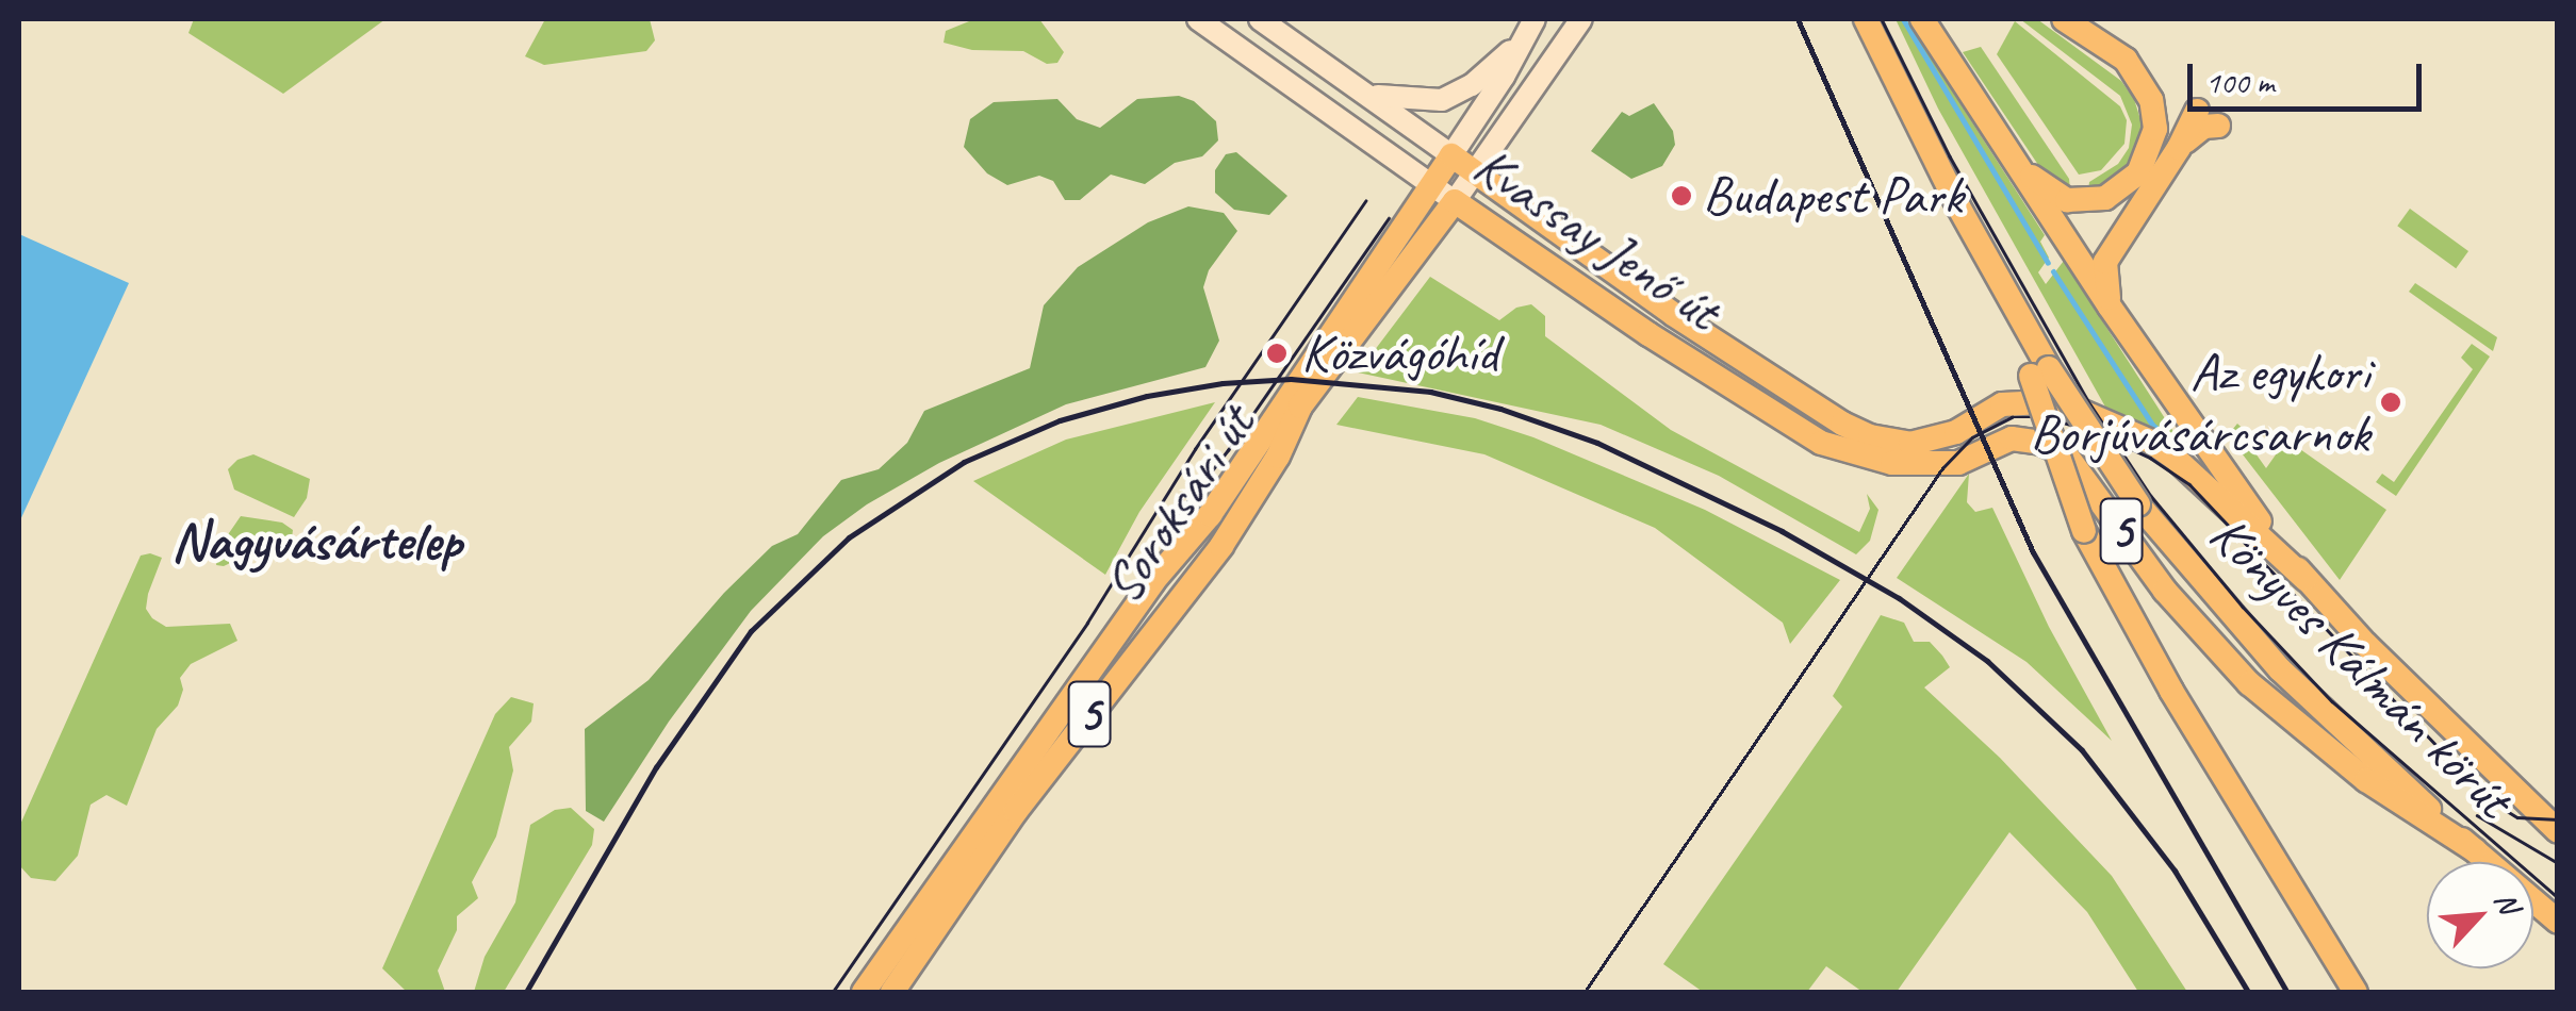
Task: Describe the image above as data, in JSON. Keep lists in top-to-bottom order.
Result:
{
  "streets": {
    "main road": [
      "Kvassay Jenő út",
      "Soroksári út",
      "5",
      "Könyves Kálmán körút"
    ]
  },
  "crossings": [
    ["Kvassay Jenő út", "Soroksári út"],
    ["Kvassay Jenő út", "Könyves Kálmán körút"]
  ],
  "districts": ["Nagyvásártelep"],
  "places": ["Budapest Park", "Közvágóhíd", "Az egykori Borjúvásárcsarnok"],
  "scale_bar": "100 m",
  "north": "top right"
}
